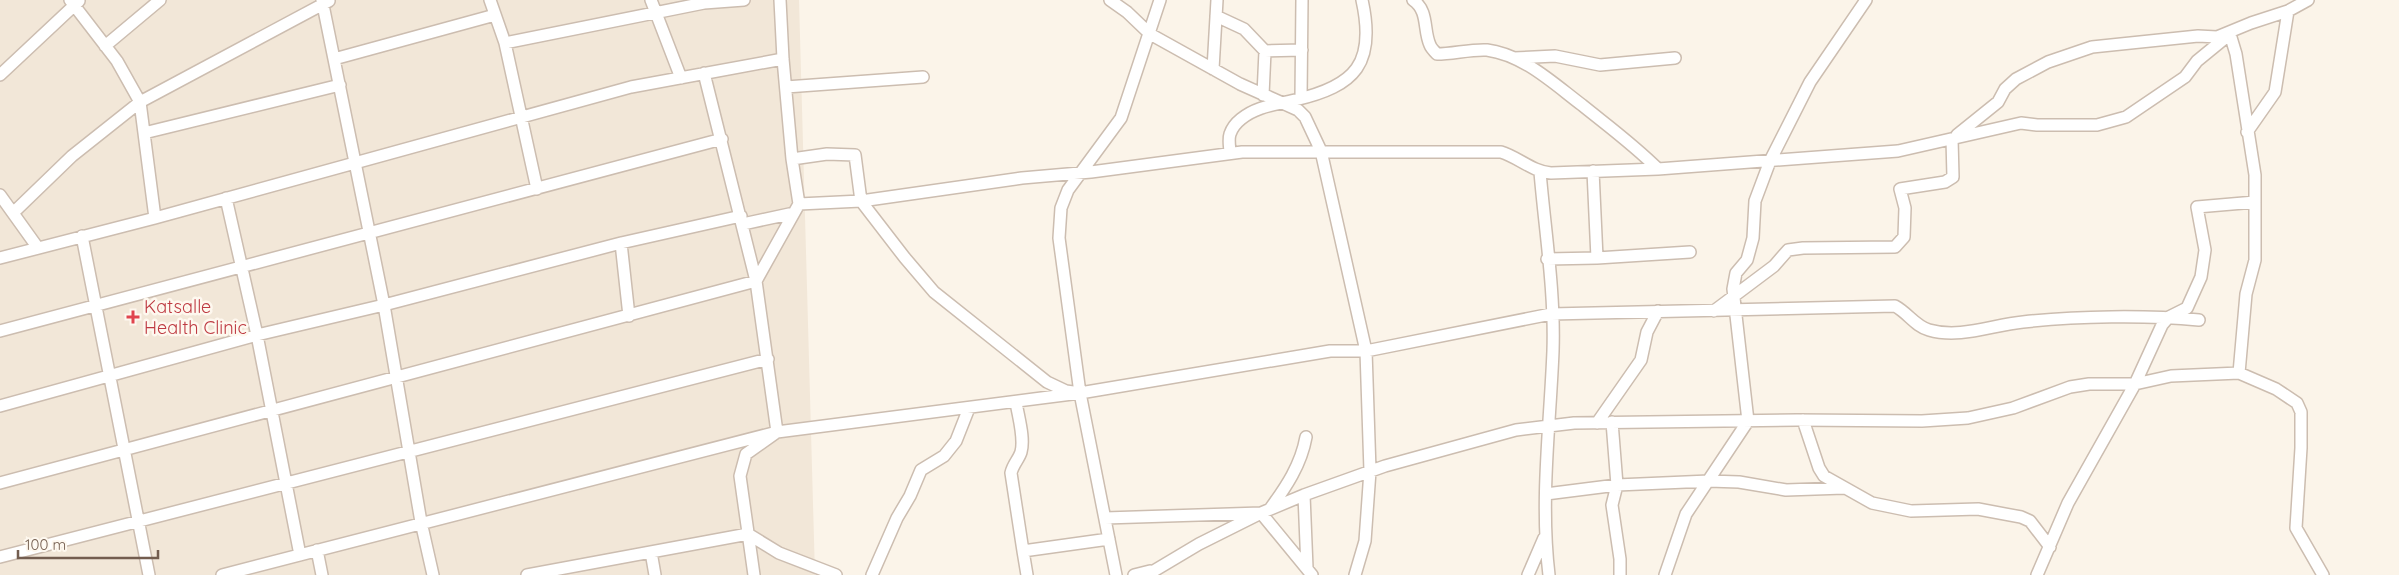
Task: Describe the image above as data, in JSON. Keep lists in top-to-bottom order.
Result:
{
  "places": {
    "health": ["Katsalle Health Clinic"]
  },
  "scale_bar": "100 m"
}
